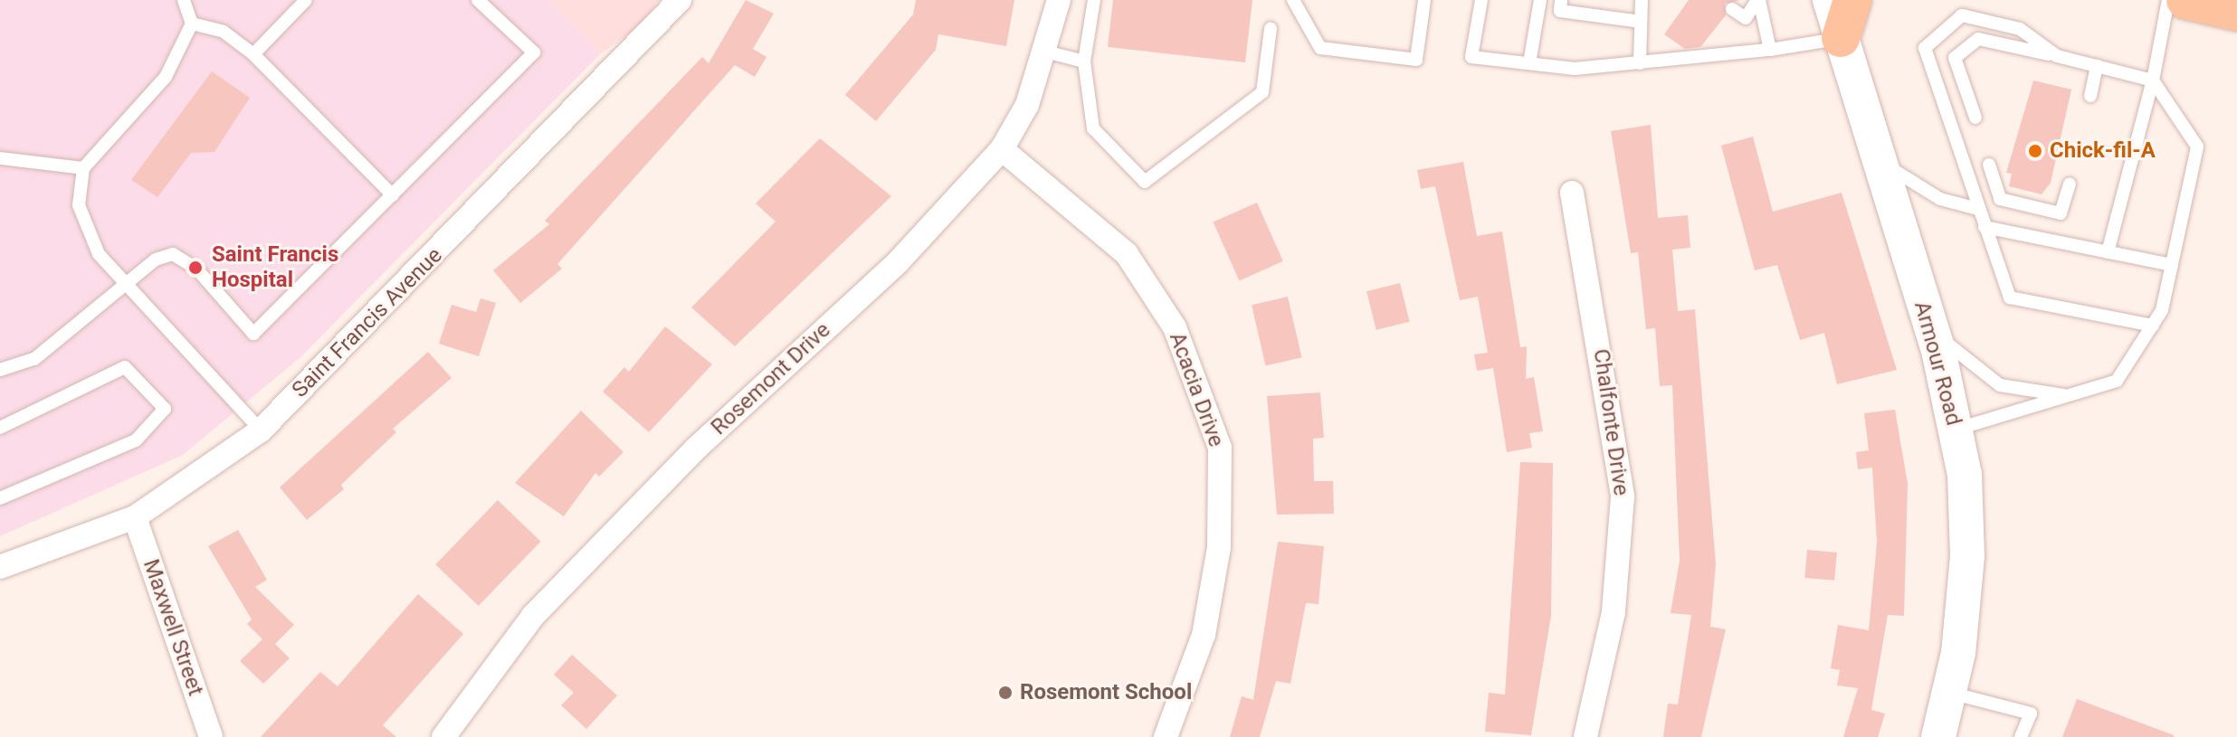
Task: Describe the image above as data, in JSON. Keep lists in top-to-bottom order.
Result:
{
  "streets": {
    "street": [
      "Saint Francis Avenue",
      "Armour Road",
      "Rosemont Drive",
      "Acacia Drive",
      "Chalfonte Drive",
      "Maxwell Street"
    ]
  },
  "crossings": [
    ["Saint Francis Avenue", "Maxwell Street"],
    ["Rosemont Drive", "Acacia Drive"]
  ],
  "places": ["Chick-fil-A", "Saint Francis Hospital", "Rosemont School"]
}
